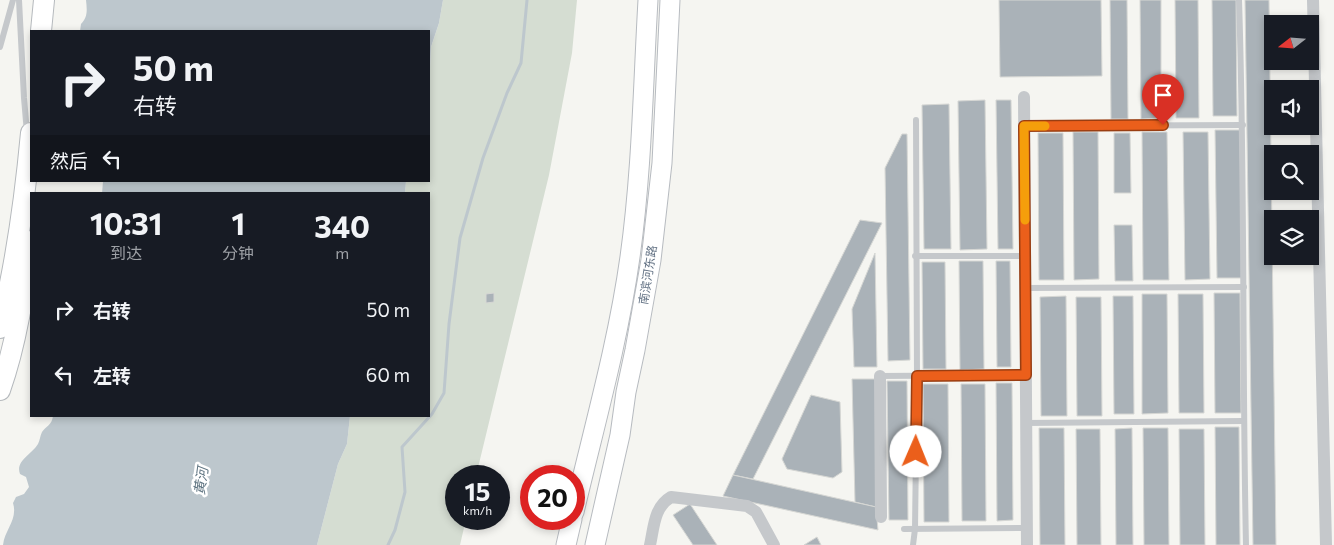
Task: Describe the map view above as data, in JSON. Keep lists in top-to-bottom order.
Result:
{
  "streets": {
    "main road": ["南滨河东路"]
  },
  "water": ["黄河"],
  "north": "left",
  "page": {
    "turn": ["50 m", "右转"],
    "then": "然后",
    "eta": [
      "10:31",
      "到达",
      "1",
      "分钟",
      "340",
      "m"
    ],
    "list": [
      {
        "name": "右转",
        "value": "50 m"
      },
      {
        "name": "左转",
        "value": "60 m"
      }
    ],
    "speed": "15 km/h",
    "limit": "20"
  }
}
